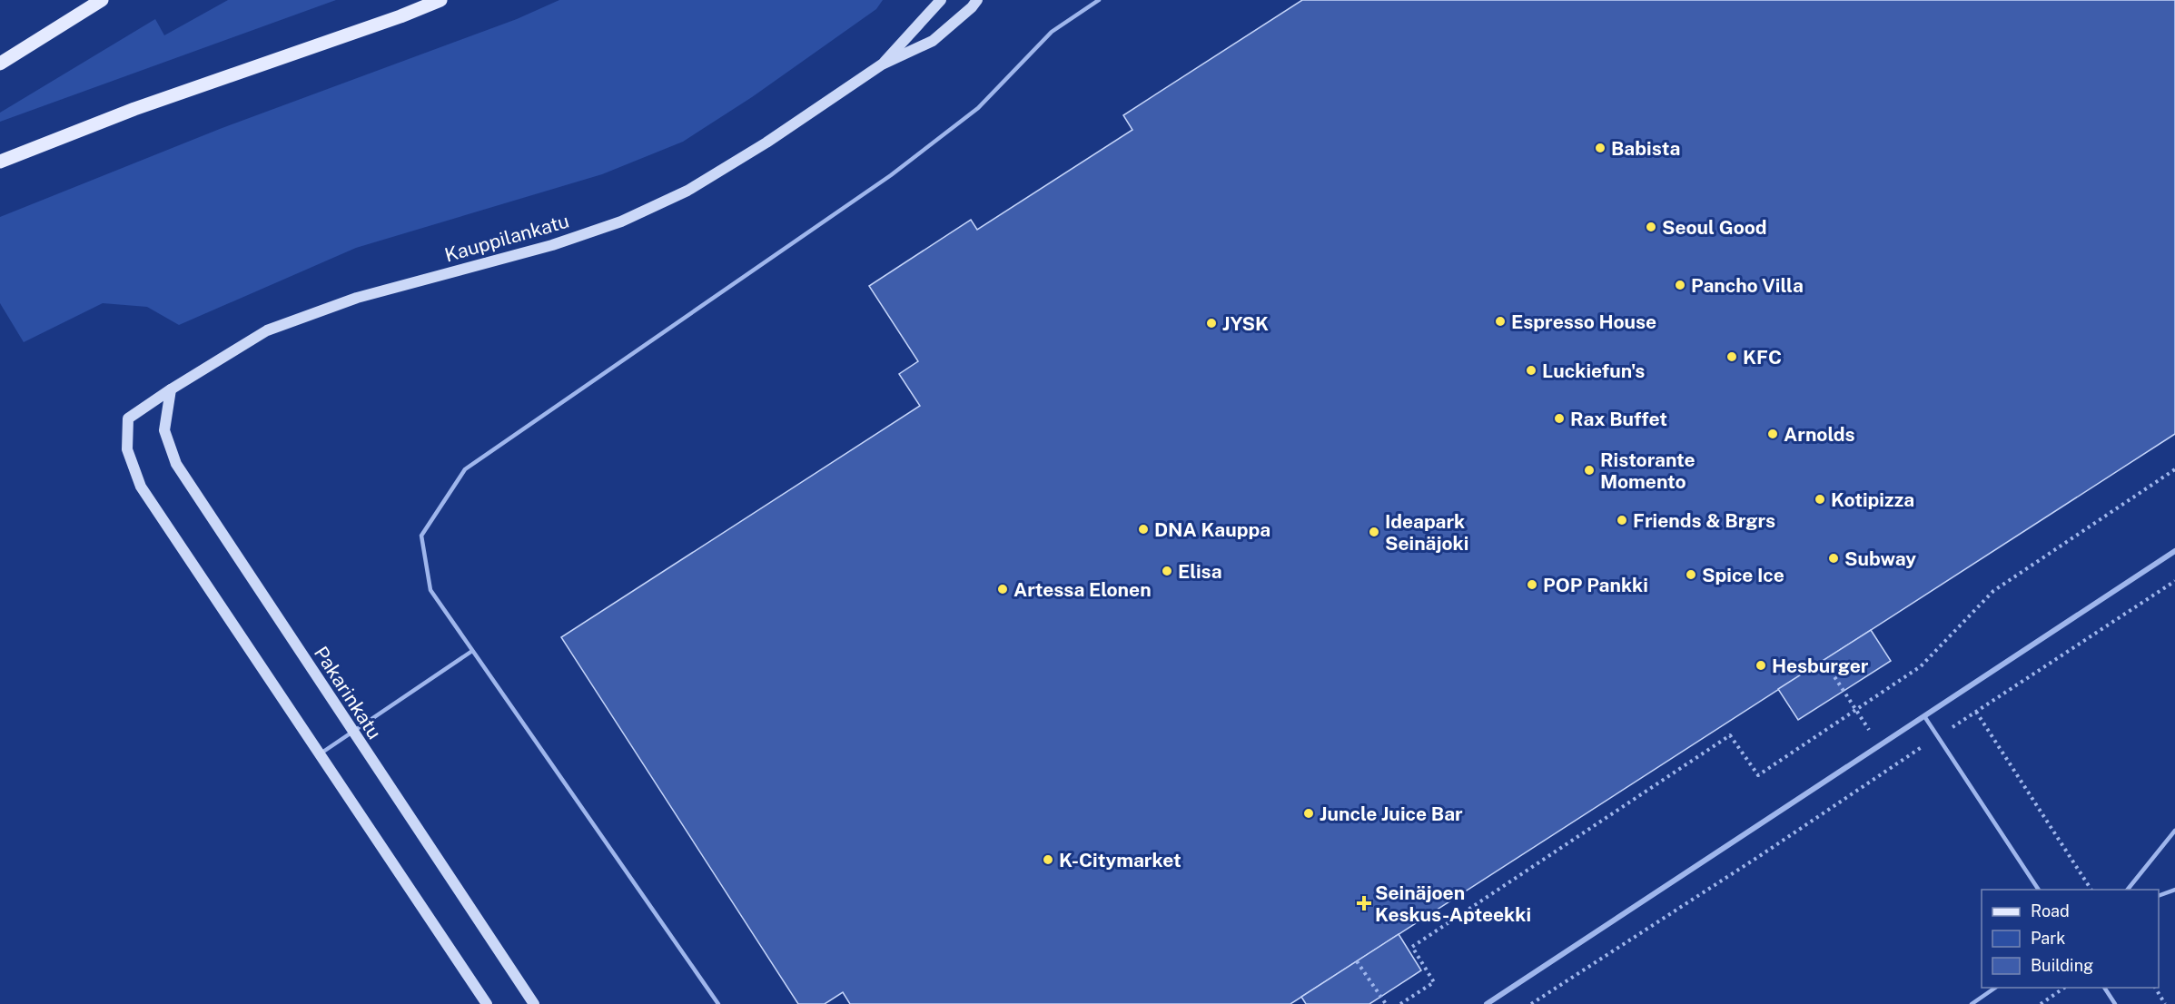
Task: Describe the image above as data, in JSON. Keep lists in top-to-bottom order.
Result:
{
  "streets": {
    "street": ["Kauppilankatu", "Pakarinkatu"]
  },
  "crossings": [
    ["Kauppilankatu", "Pakarinkatu"]
  ],
  "places": {
    "other": [
      "Babista",
      "Seoul Good",
      "Pancho Villa",
      "Espresso House",
      "JYSK",
      "KFC",
      "Luckiefun's",
      "Rax Buffet",
      "Arnolds",
      "Ristorante Momento",
      "Kotipizza",
      "Friends & Brgrs",
      "DNA Kauppa",
      "Ideapark Seinäjoki",
      "Subway",
      "Elisa",
      "Spice Ice",
      "POP Pankki",
      "Artessa Elonen",
      "Hesburger",
      "Juncle Juice Bar",
      "K-Citymarket"
    ],
    "health": ["Seinäjoen Keskus-Apteekki"]
  },
  "legend": ["Road", "Park", "Building"]
}
